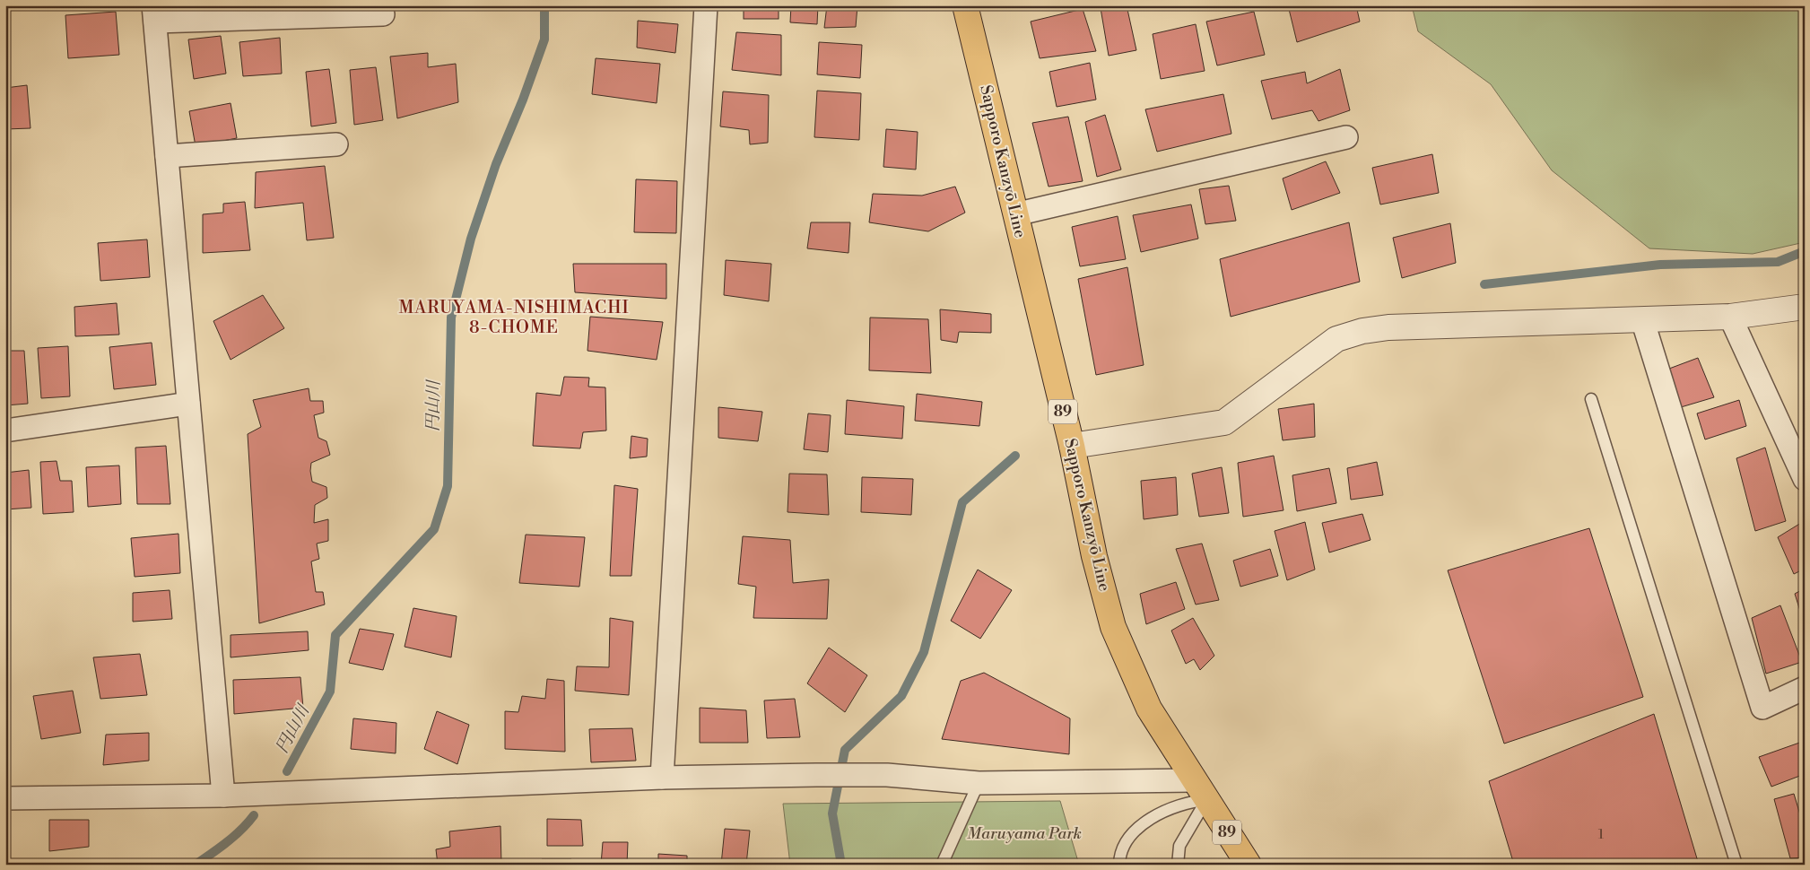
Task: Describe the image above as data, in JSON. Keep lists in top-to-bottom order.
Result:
{
  "streets": {
    "main road": ["Sapporo Kanzyō Line", "89"]
  },
  "districts": ["MARUYAMA-NISHIMACHI 8-CHOME"],
  "water": ["円山川"],
  "parks": ["Maruyama Park"],
  "house_numbers": ["1"]
}
